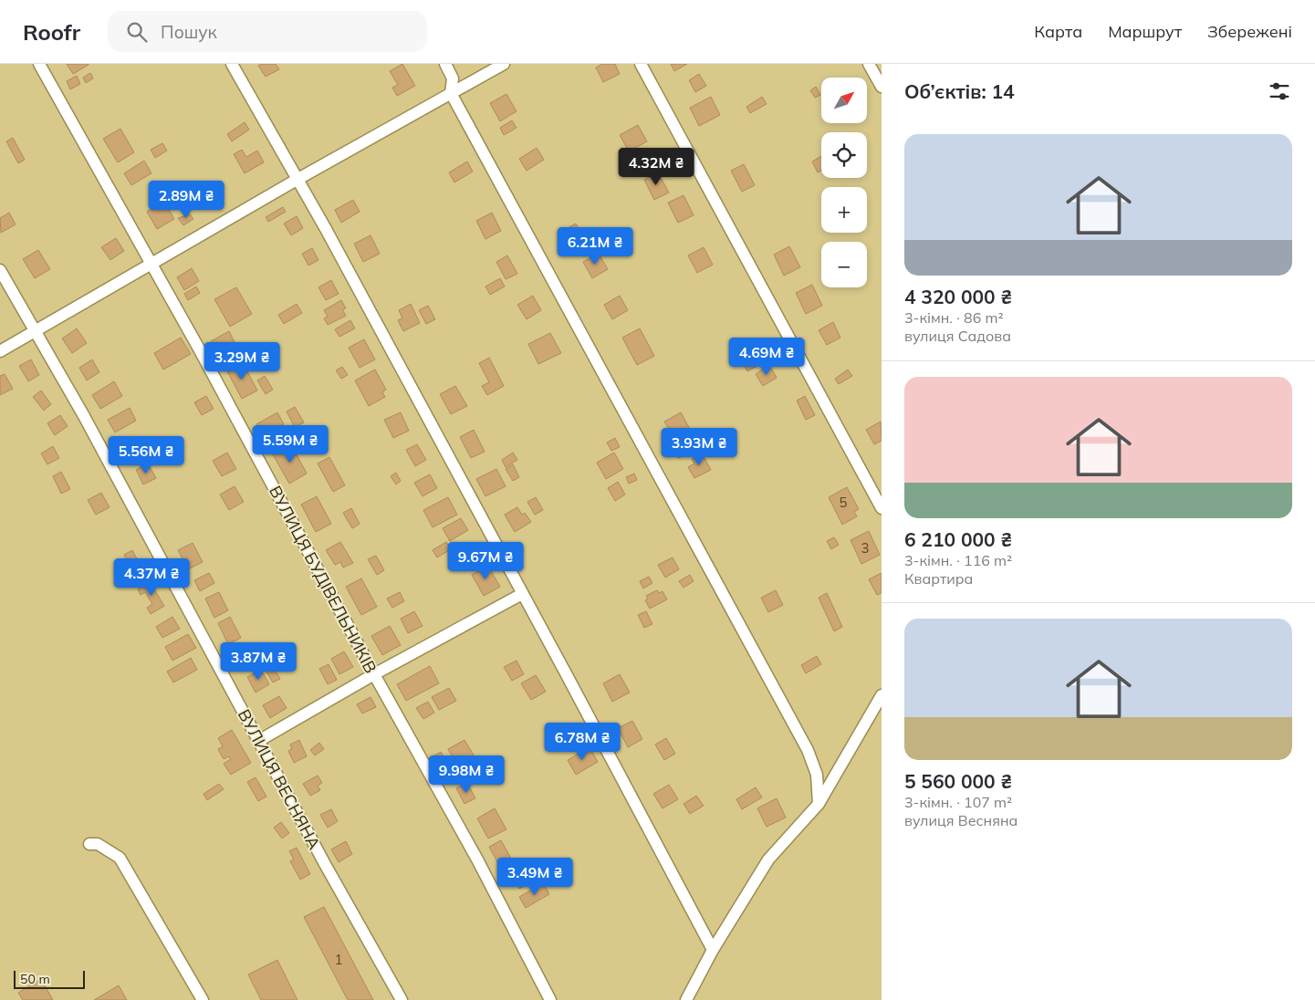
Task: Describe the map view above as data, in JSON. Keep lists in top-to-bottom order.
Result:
{
  "streets": {
    "street": ["ВУЛИЦЯ БУДІВЕЛЬНИКІВ", "ВУЛИЦЯ ВЕСНЯНА"]
  },
  "house_numbers": ["5", "3", "1"],
  "scale_bar": "50 m",
  "north": "top right",
  "page": {
    "header": "Roofr",
    "search": "Пошук",
    "nav": ["Карта", "Маршрут", "Збережені"],
    "heading": "Об’єктів: 14",
    "map_buttons": ["+", "−"],
    "list": [
      {
        "name": "4 320 000 ₴",
        "note": "3-кімн. · 86 m² · вулиця Садова"
      },
      {
        "name": "6 210 000 ₴",
        "note": "3-кімн. · 116 m² · Квартира"
      },
      {
        "name": "5 560 000 ₴",
        "note": "3-кімн. · 107 m² · вулиця Весняна"
      }
    ],
    "price": [
      "4.32M ₴",
      "2.89M ₴",
      "6.21M ₴",
      "4.69M ₴",
      "3.29M ₴",
      "5.59M ₴",
      "3.93M ₴",
      "5.56M ₴",
      "9.67M ₴",
      "4.37M ₴",
      "3.87M ₴",
      "6.78M ₴",
      "9.98M ₴",
      "3.49M ₴"
    ],
    "scale": "50 m"
  }
}
